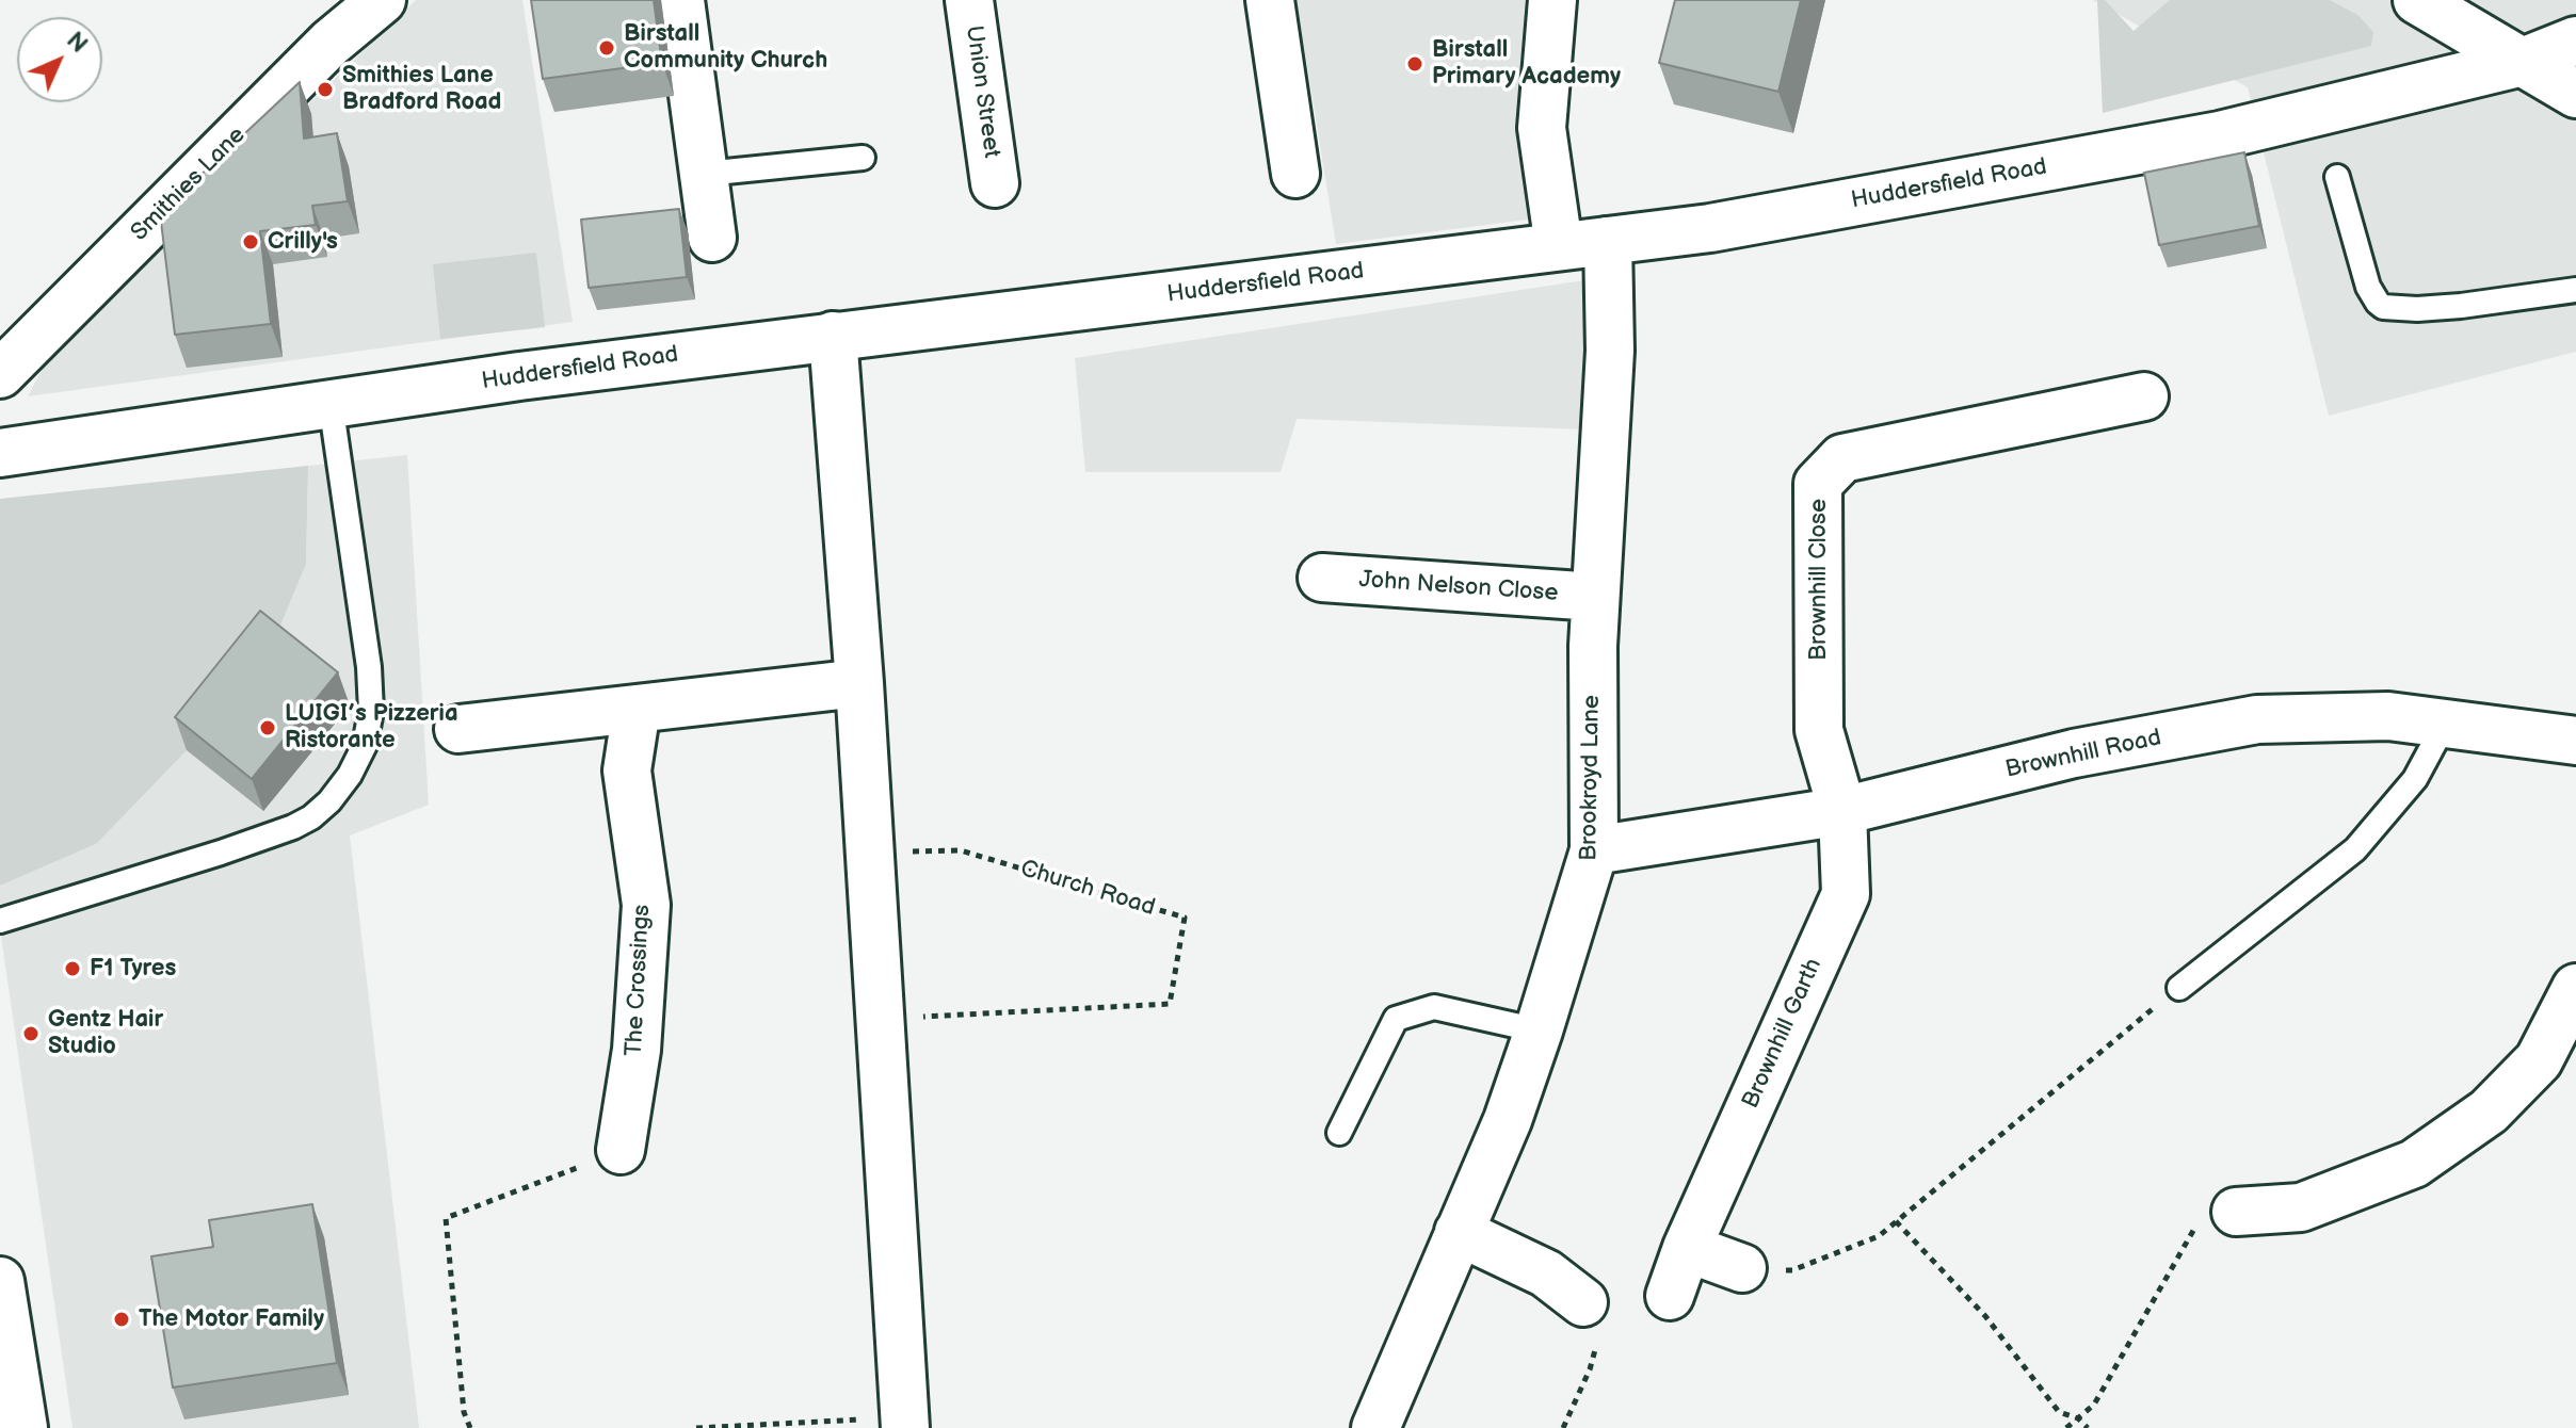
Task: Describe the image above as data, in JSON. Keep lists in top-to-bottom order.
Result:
{
  "streets": {
    "street": [
      "Union Street",
      "Smithies Lane",
      "Huddersfield Road",
      "Brownhill Close",
      "John Nelson Close",
      "Brownhill Road",
      "Brookroyd Lane",
      "The Crossings",
      "Brownhill Garth"
    ],
    "path": ["Church Road"]
  },
  "crossings": [
    ["Huddersfield Road", "Brookroyd Lane"],
    ["Brownhill Close", "Brownhill Road"],
    ["Brownhill Close", "Brownhill Garth"],
    ["John Nelson Close", "Brookroyd Lane"],
    ["Brownhill Road", "Brookroyd Lane"],
    ["Brownhill Road", "Brownhill Garth"]
  ],
  "places": [
    "Birstall Community Church",
    "Birstall Primary Academy",
    "Smithies Lane Bradford Road",
    "Crilly's",
    "LUIGI’s Pizzeria Ristorante",
    "F1 Tyres",
    "Gentz Hair Studio",
    "The Motor Family"
  ],
  "north": "top right"
}
